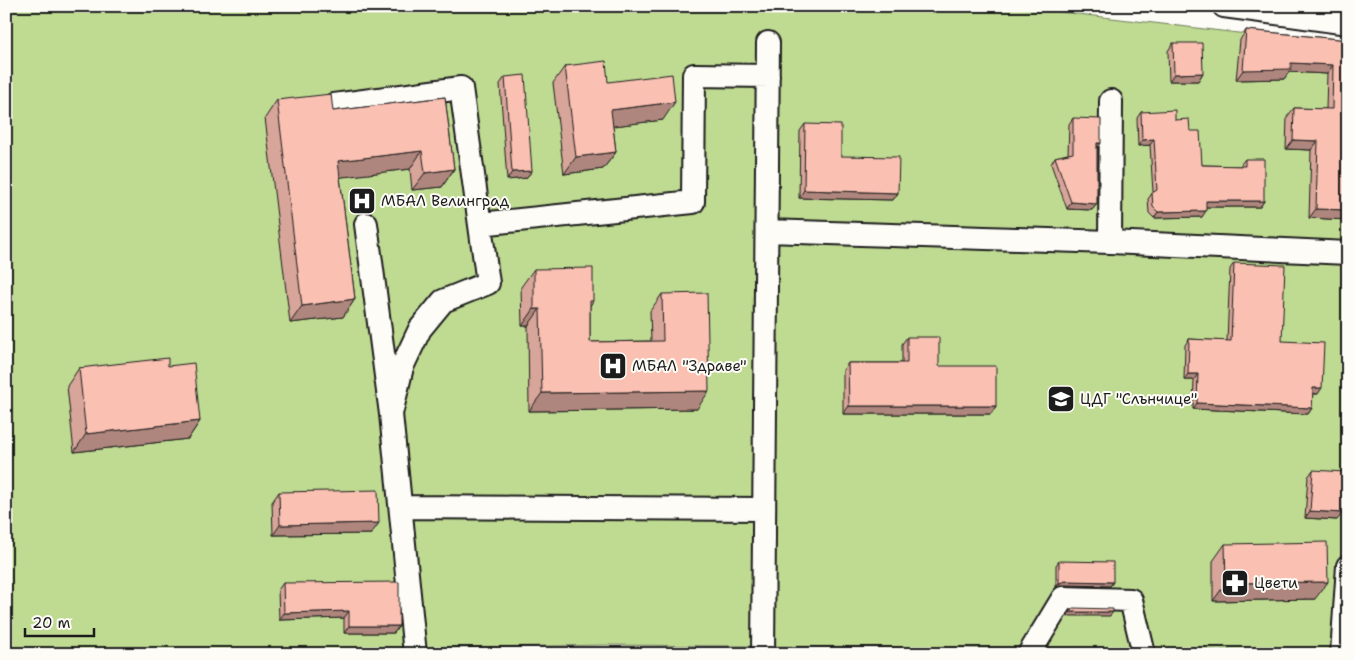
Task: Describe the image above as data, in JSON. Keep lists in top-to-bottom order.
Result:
{
  "places": {
    "hospital": ["МБАЛ Велинград", "МБАЛ \"Здраве\""],
    "school or university": ["ЦДГ \"Слънчице\""],
    "pharmacy": ["Цвети"]
  },
  "scale_bar": "20 m"
}
